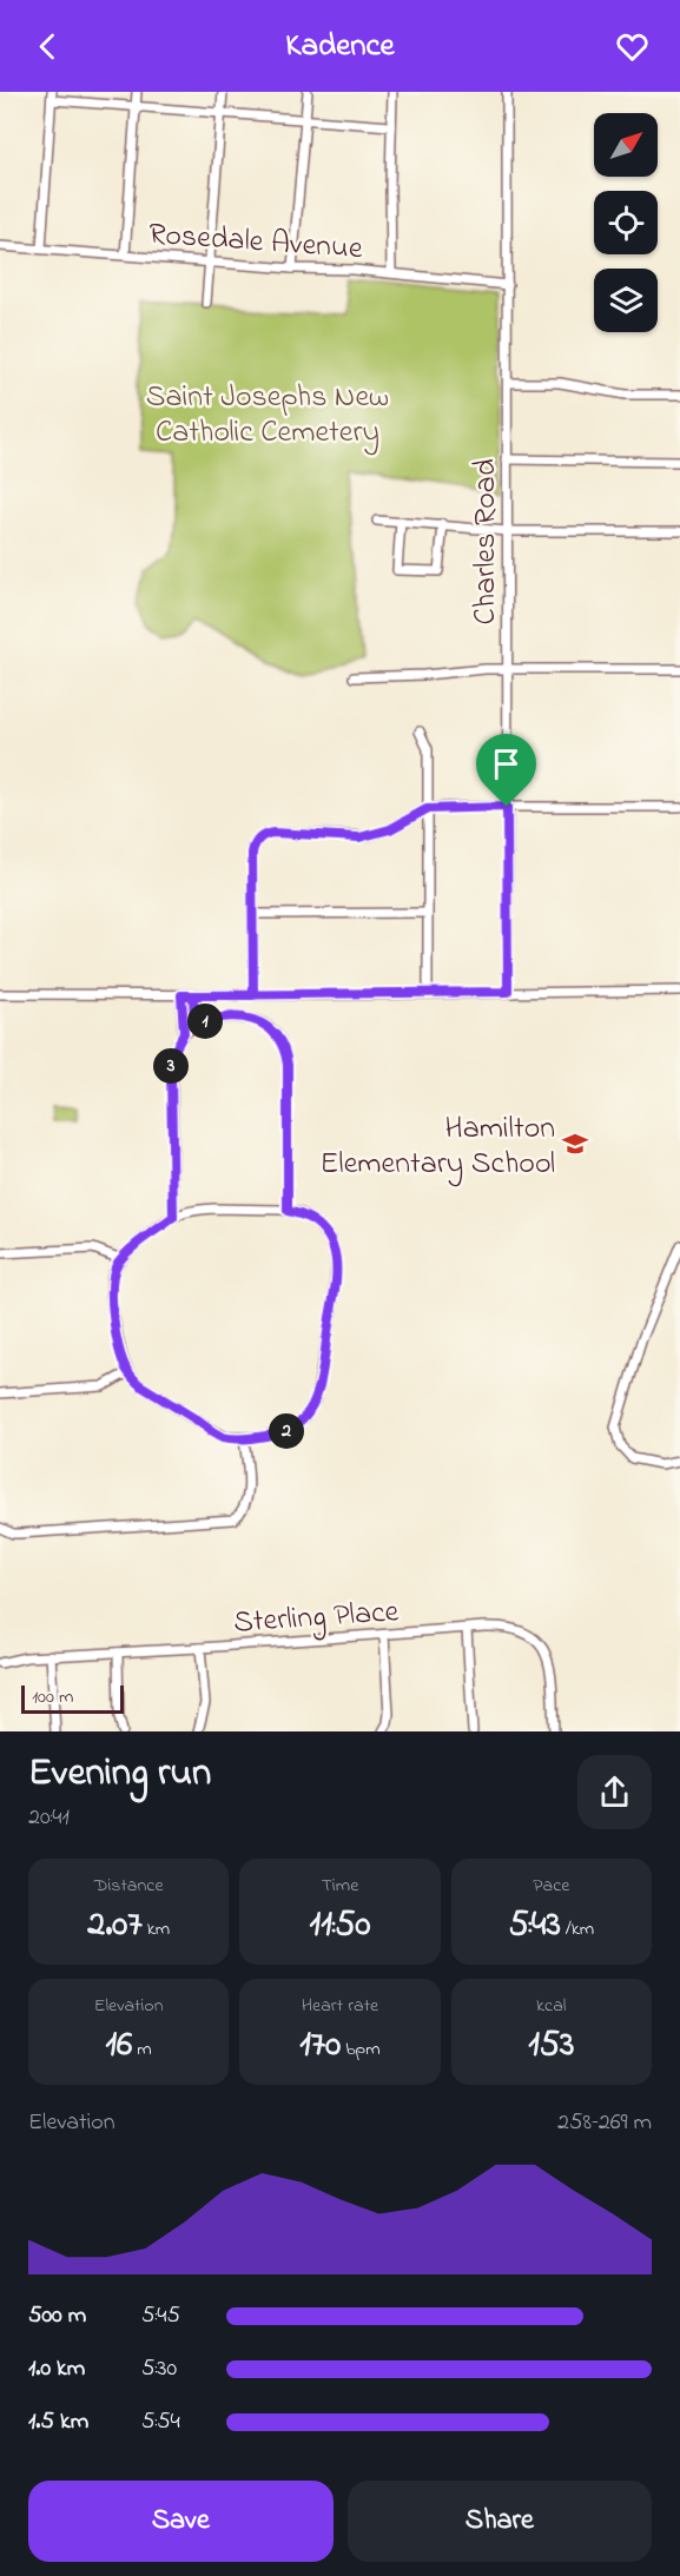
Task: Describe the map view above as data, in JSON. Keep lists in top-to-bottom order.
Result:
{
  "streets": {
    "street": ["Rosedale Avenue", "Charles Road", "Sterling Place"]
  },
  "crossings": [
    ["Rosedale Avenue", "Charles Road"]
  ],
  "parks": ["Saint Josephs New Catholic Cemetery"],
  "places": {
    "school or university": ["Hamilton Elementary School"]
  },
  "scale_bar": "100 m",
  "north": "top right",
  "page": {
    "header": "Kadence",
    "pins": ["1", "3", "2"],
    "scale": "100 m",
    "heading": ["Evening run", "20:41"],
    "stats": [
      ["Distance", "2.07 km"],
      ["Time", "11:50"],
      ["Pace", "5:43 /km"],
      ["Elevation", "16 m"],
      ["Heart rate", "170 bpm"],
      ["kcal", "153"]
    ],
    "chart": ["Elevation", "258–269 m"],
    "list": [
      {
        "name": "500 m",
        "note": "5:45"
      },
      {
        "name": "1.0 km",
        "note": "5:30"
      },
      {
        "name": "1.5 km",
        "note": "5:54"
      }
    ],
    "buttons": ["Save", "Share"]
  }
}
